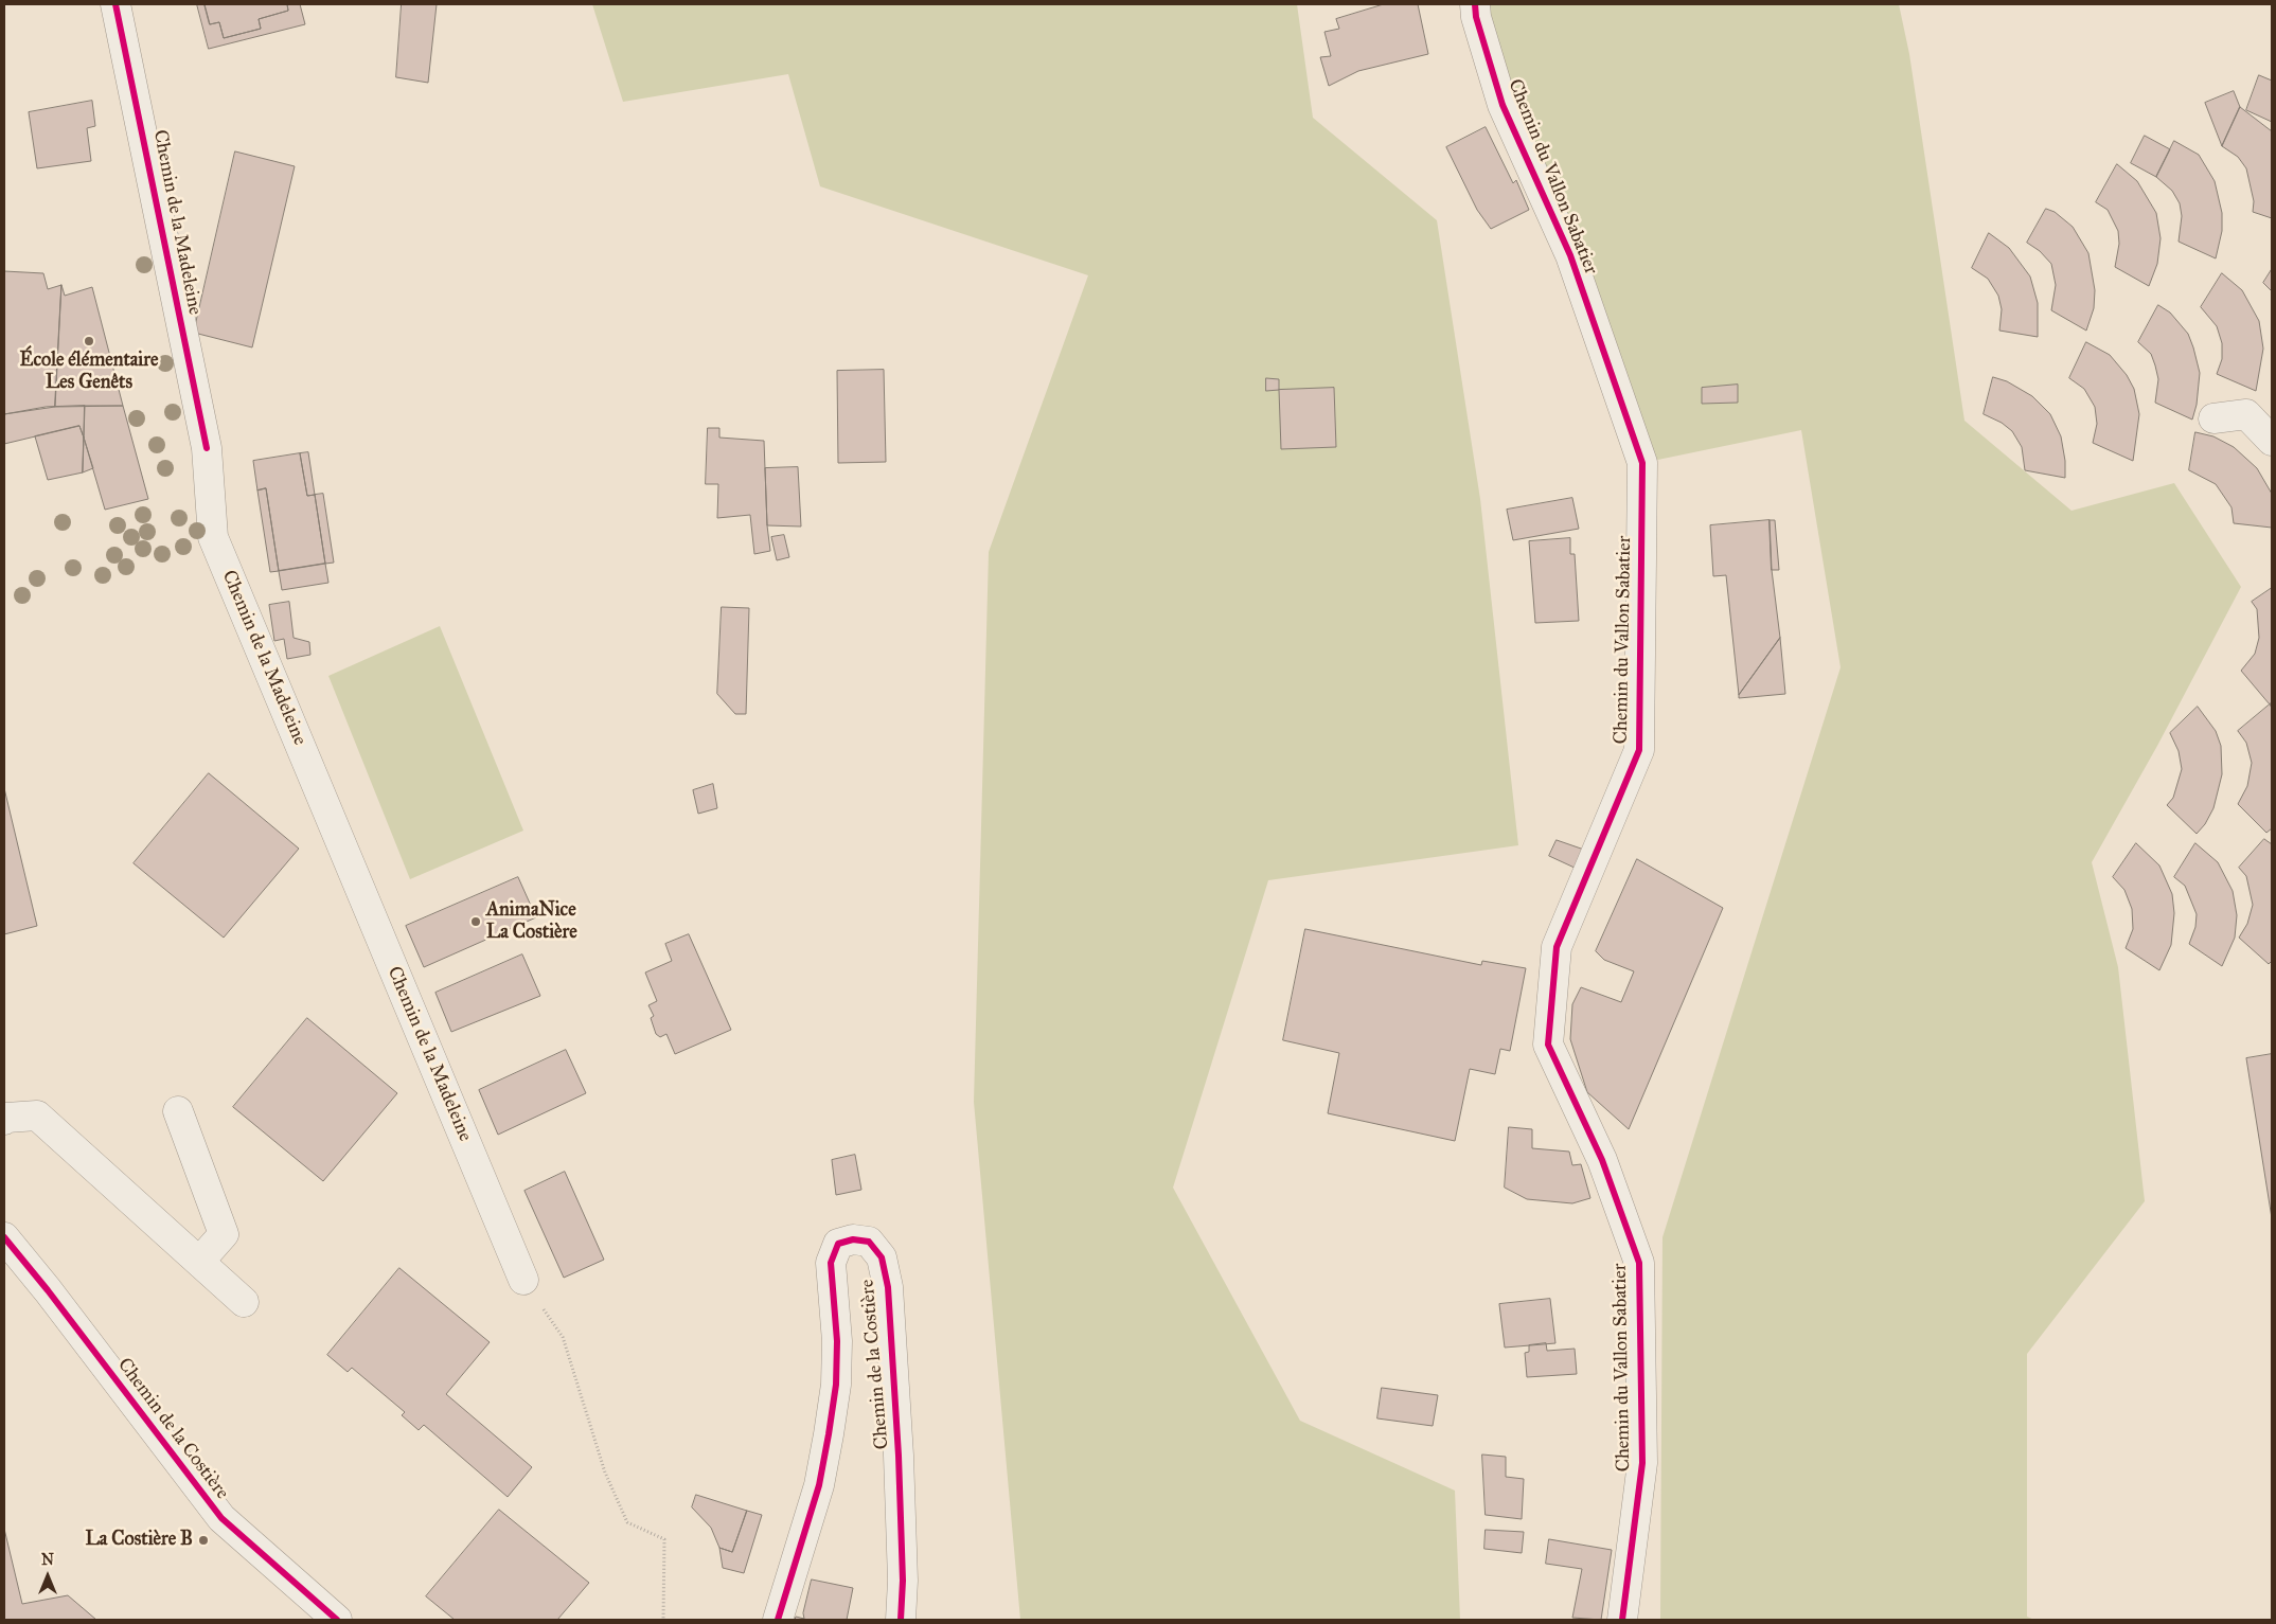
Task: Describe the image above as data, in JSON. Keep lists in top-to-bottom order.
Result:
{
  "streets": {
    "street": ["Chemin du Vallon Sabatier", "Chemin de la Madeleine", "Chemin de la Costière"]
  },
  "places": ["École élémentaire Les Genêts", "AnimaNice La Costière", "La Costière B"],
  "north": "top"
}
